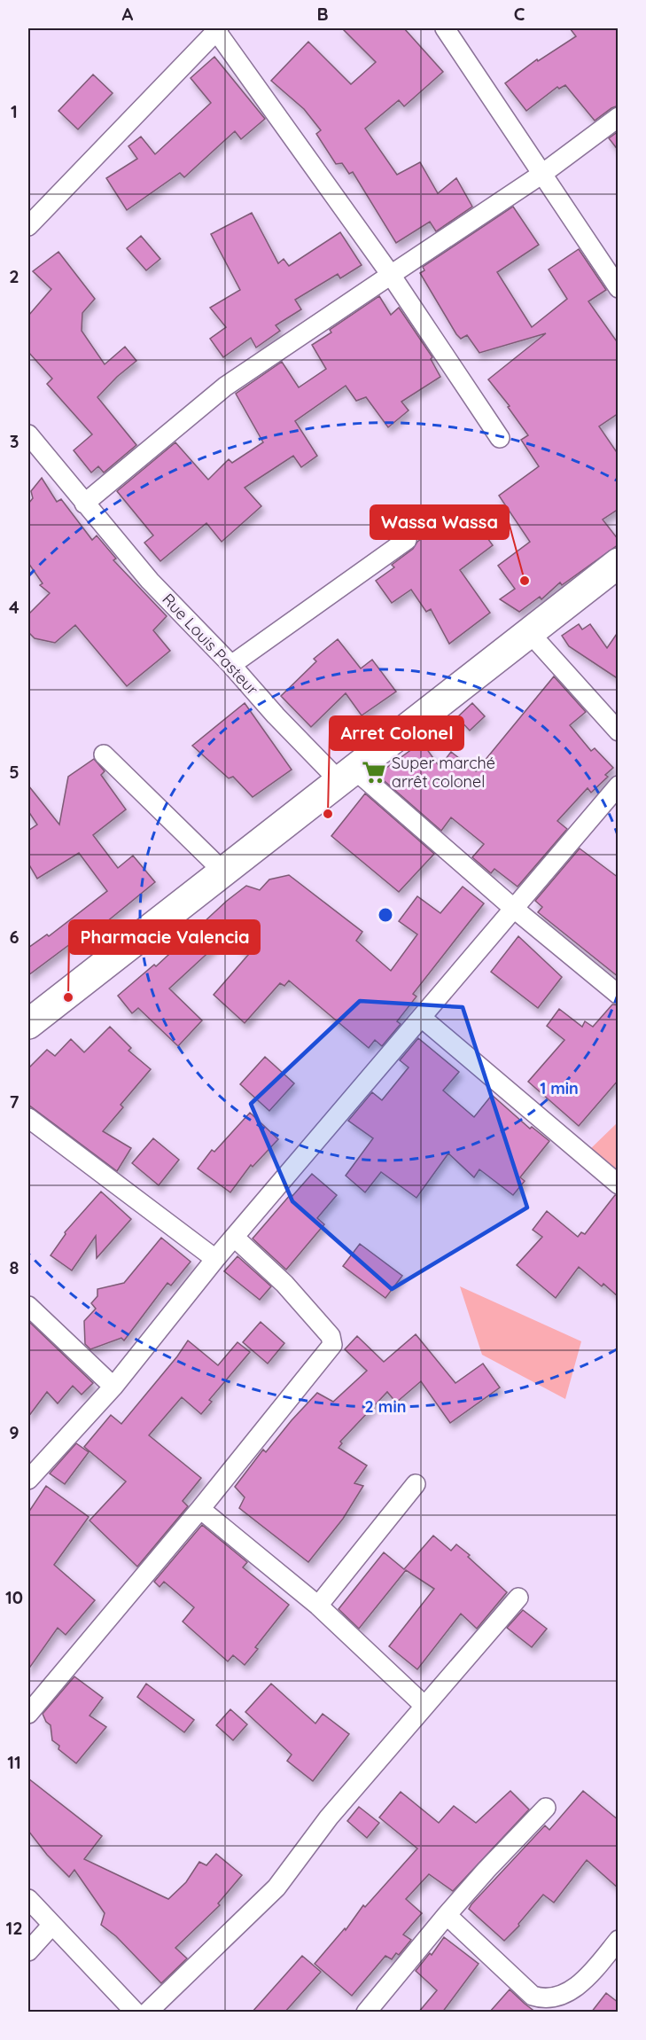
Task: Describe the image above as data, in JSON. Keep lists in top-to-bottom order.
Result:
{
  "streets": {
    "street": ["Rue Louis Pasteur"]
  },
  "places": {
    "other": ["Wassa Wassa", "Arret Colonel", "Pharmacie Valencia"],
    "supermarket": ["Super marché arrêt colonel"]
  },
  "grid": {
    "columns": ["A", "B", "C"],
    "rows": [
      "1",
      "2",
      "3",
      "4",
      "5",
      "6",
      "7",
      "8",
      "9",
      "10",
      "11",
      "12"
    ]
  },
  "rings": ["1 min", "2 min"]
}
